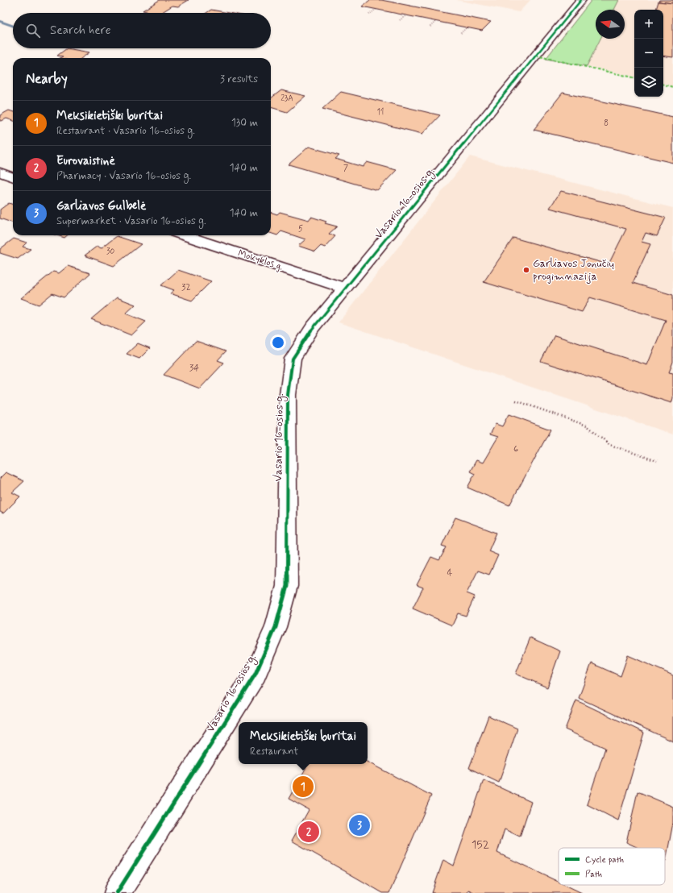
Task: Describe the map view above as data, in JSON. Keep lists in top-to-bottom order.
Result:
{
  "streets": {
    "street": ["Vasario 16-osios g.", "Mokyklos g."]
  },
  "crossings": [
    ["Vasario 16-osios g.", "Mokyklos g."]
  ],
  "places": ["Garliavos Jonučių progimnazija"],
  "house_numbers": [
    "23A",
    "11",
    "8",
    "7",
    "5",
    "30",
    "32",
    "34",
    "6",
    "4",
    "152"
  ],
  "legend": ["Cycle path", "Path"],
  "north": "left",
  "page": {
    "map_buttons": ["+", "−"],
    "search": "Search here",
    "heading": ["Nearby", "3 results"],
    "list": [
      {
        "mark": "1",
        "name": "Meksikietiški buritai",
        "note": "Restaurant · Vasario 16-osios g.",
        "value": "130 m"
      },
      {
        "mark": "2",
        "name": "Eurovaistinė",
        "note": "Pharmacy · Vasario 16-osios g.",
        "value": "140 m"
      },
      {
        "mark": "3",
        "name": "Garliavos Gulbelė",
        "note": "Supermarket · Vasario 16-osios g.",
        "value": "140 m"
      }
    ],
    "popup": ["Meksikietiški buritai", "Restaurant"],
    "pins": ["1", "3", "2"]
  }
}
